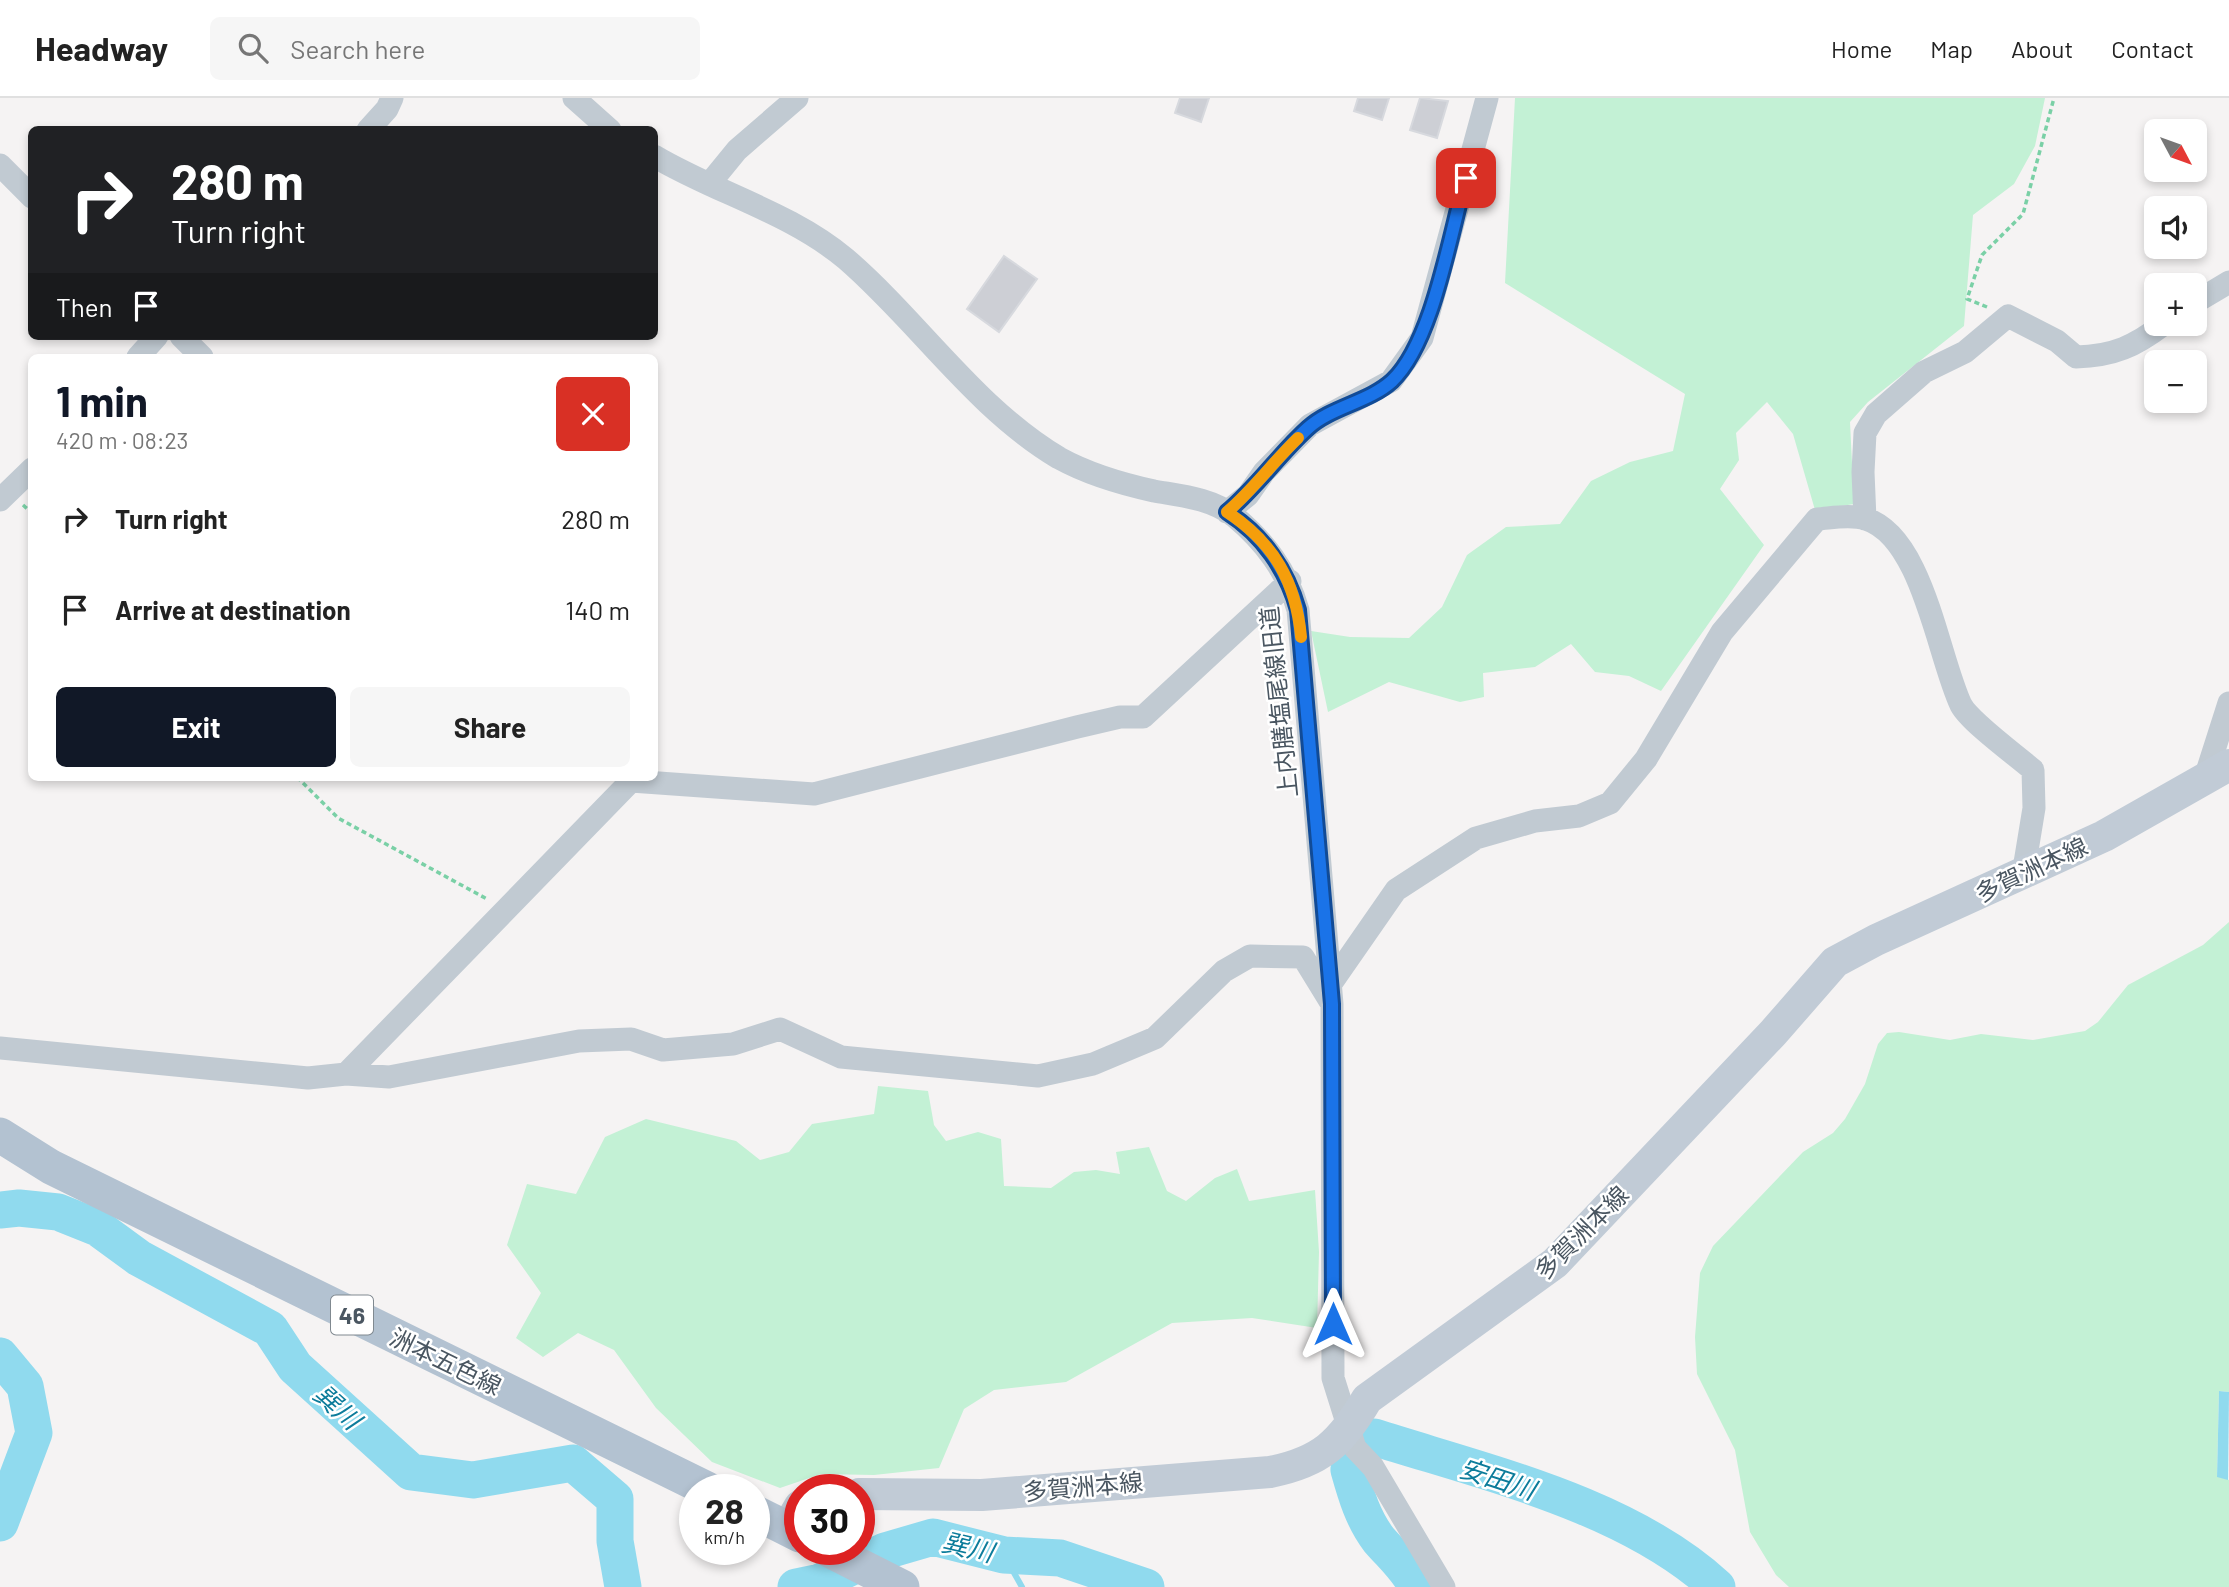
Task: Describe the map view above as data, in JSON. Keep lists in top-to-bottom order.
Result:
{
  "streets": {
    "main road": ["多賀洲本線", "46", "洲本五色線"],
    "street": ["上内膳塩尾線旧道"]
  },
  "crossings": [
    ["上内膳塩尾線旧道", "多賀洲本線"]
  ],
  "water": ["巽川", "安田川"],
  "north": "bottom right",
  "page": {
    "header": "Headway",
    "search": "Search here",
    "nav": [
      "Home",
      "Map",
      "About",
      "Contact"
    ],
    "map_buttons": ["+", "−"],
    "turn": ["280 m", "Turn right"],
    "then": "Then",
    "heading": ["1 min", "420 m · 08:23"],
    "list": [
      {
        "name": "Turn right",
        "value": "280 m"
      },
      {
        "name": "Arrive at destination",
        "value": "140 m"
      }
    ],
    "buttons": ["Exit", "Share"],
    "speed": "28 km/h",
    "limit": "30"
  }
}
